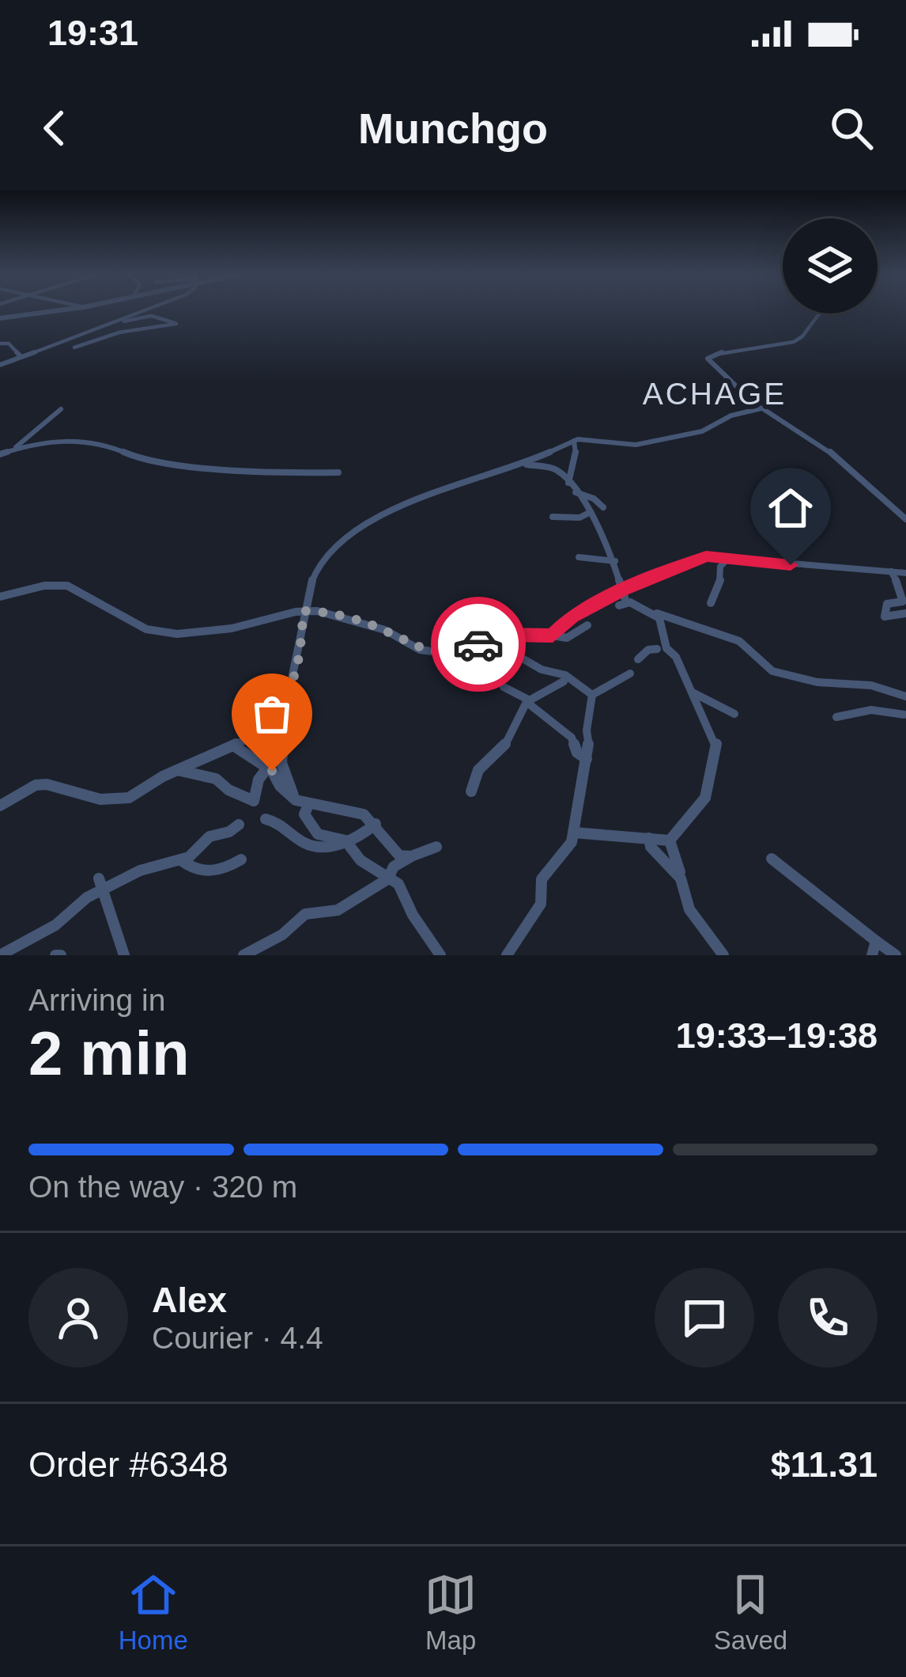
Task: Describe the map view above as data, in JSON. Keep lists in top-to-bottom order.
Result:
{
  "districts": ["ACHAGE"],
  "page": {
    "status": "19:31",
    "header": "Munchgo",
    "heading": ["2 min", "Arriving in", "19:33–19:38"],
    "panel": [
      "Alex",
      "Courier · 4.4",
      "Order #6348",
      "$11.31"
    ],
    "bar": "On the way · 320 m",
    "tabs": ["Home", "Map", "Saved"]
  }
}
